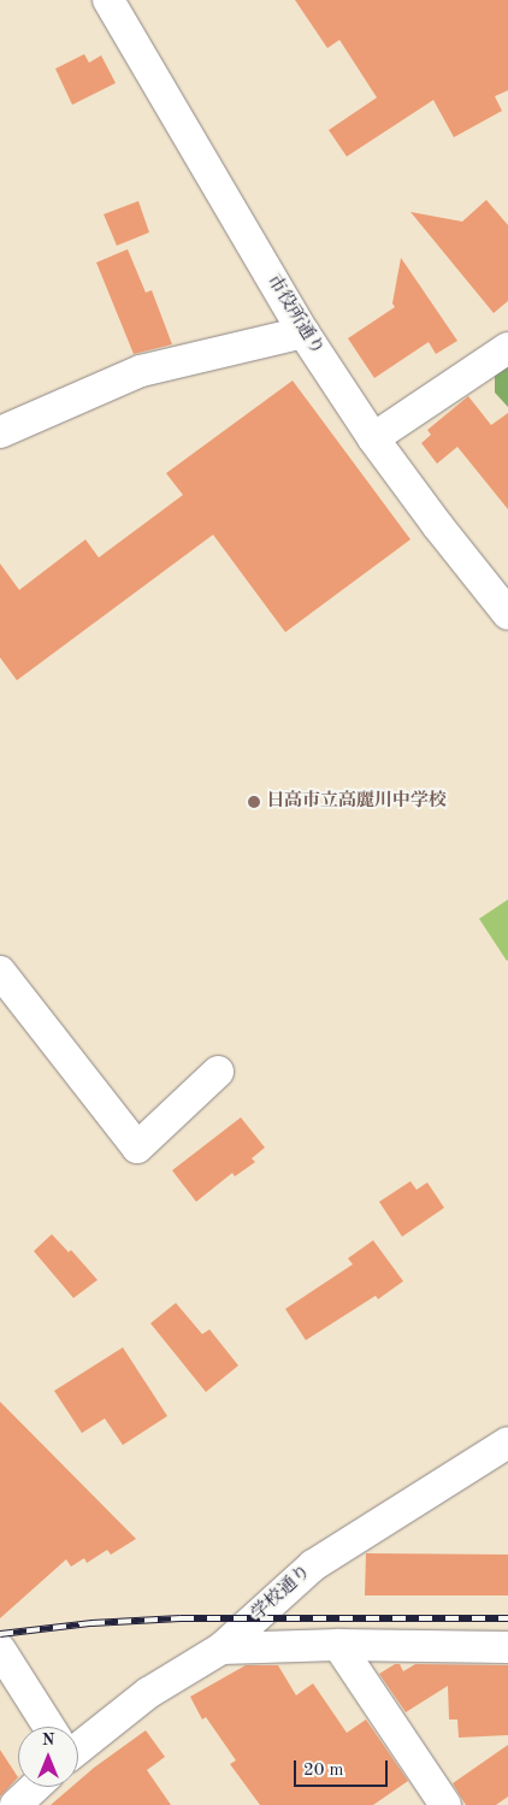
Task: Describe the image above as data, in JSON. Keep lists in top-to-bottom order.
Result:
{
  "streets": {
    "street": ["市役所通り", "学校通り"]
  },
  "places": ["日高市立高麗川中学校"],
  "scale_bar": "20 m",
  "north": "top"
}
